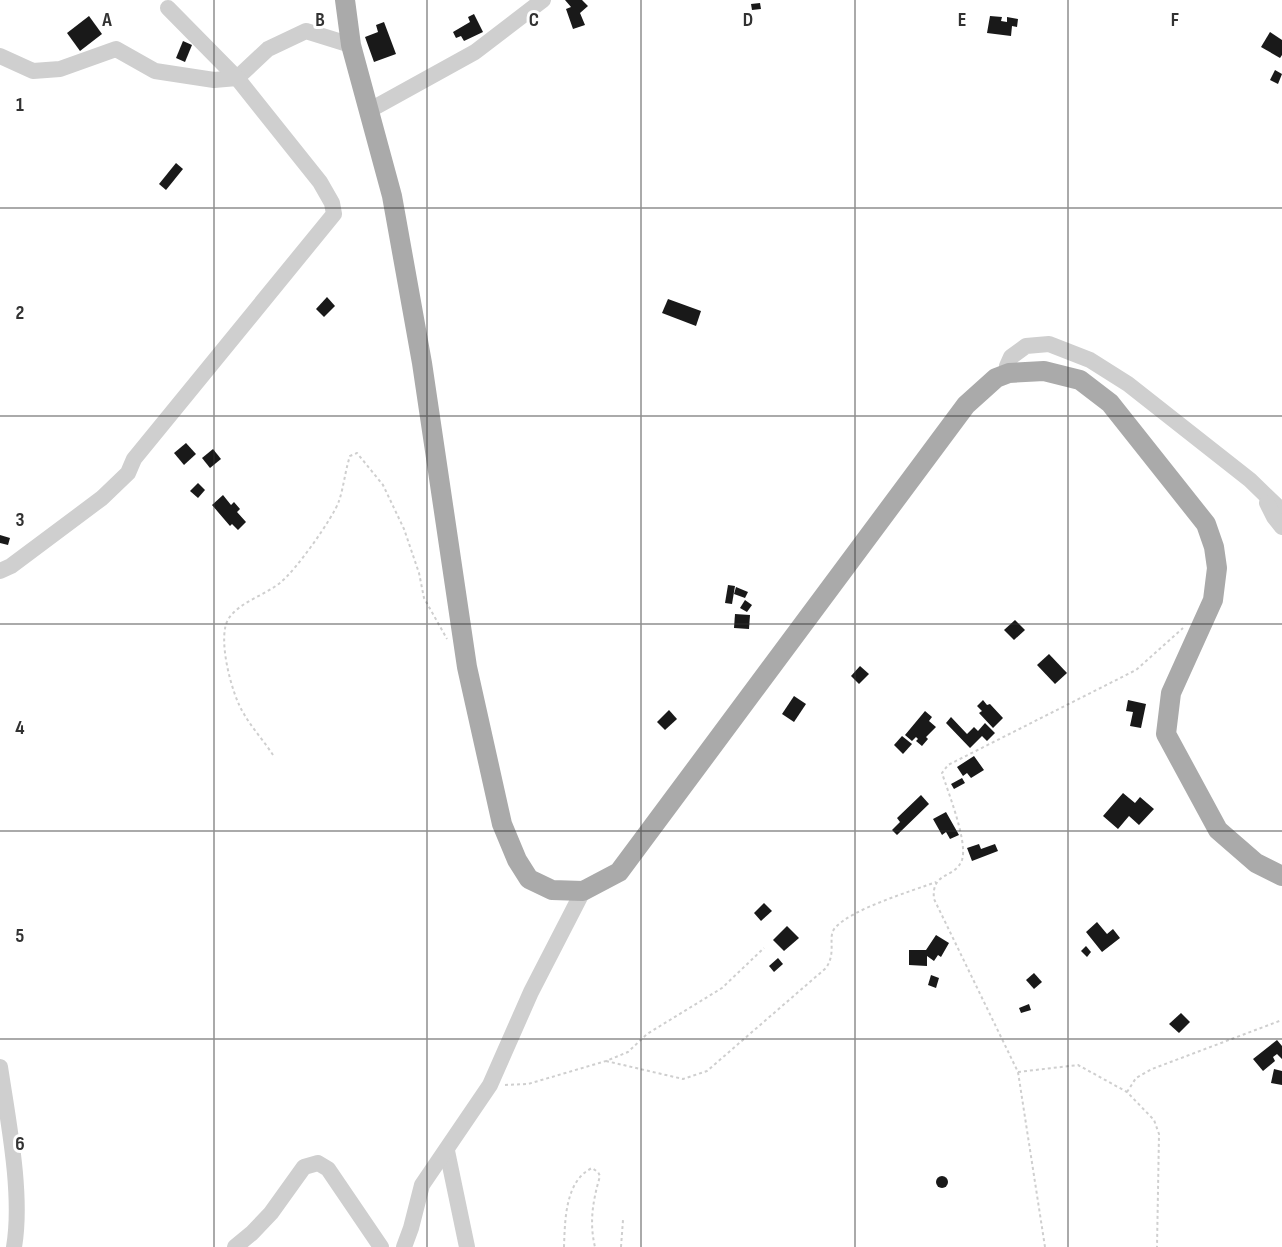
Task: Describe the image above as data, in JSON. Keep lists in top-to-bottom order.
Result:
{
  "grid": {
    "columns": [
      "A",
      "B",
      "C",
      "D",
      "E",
      "F"
    ],
    "rows": [
      "1",
      "2",
      "3",
      "4",
      "5",
      "6"
    ]
  }
}
